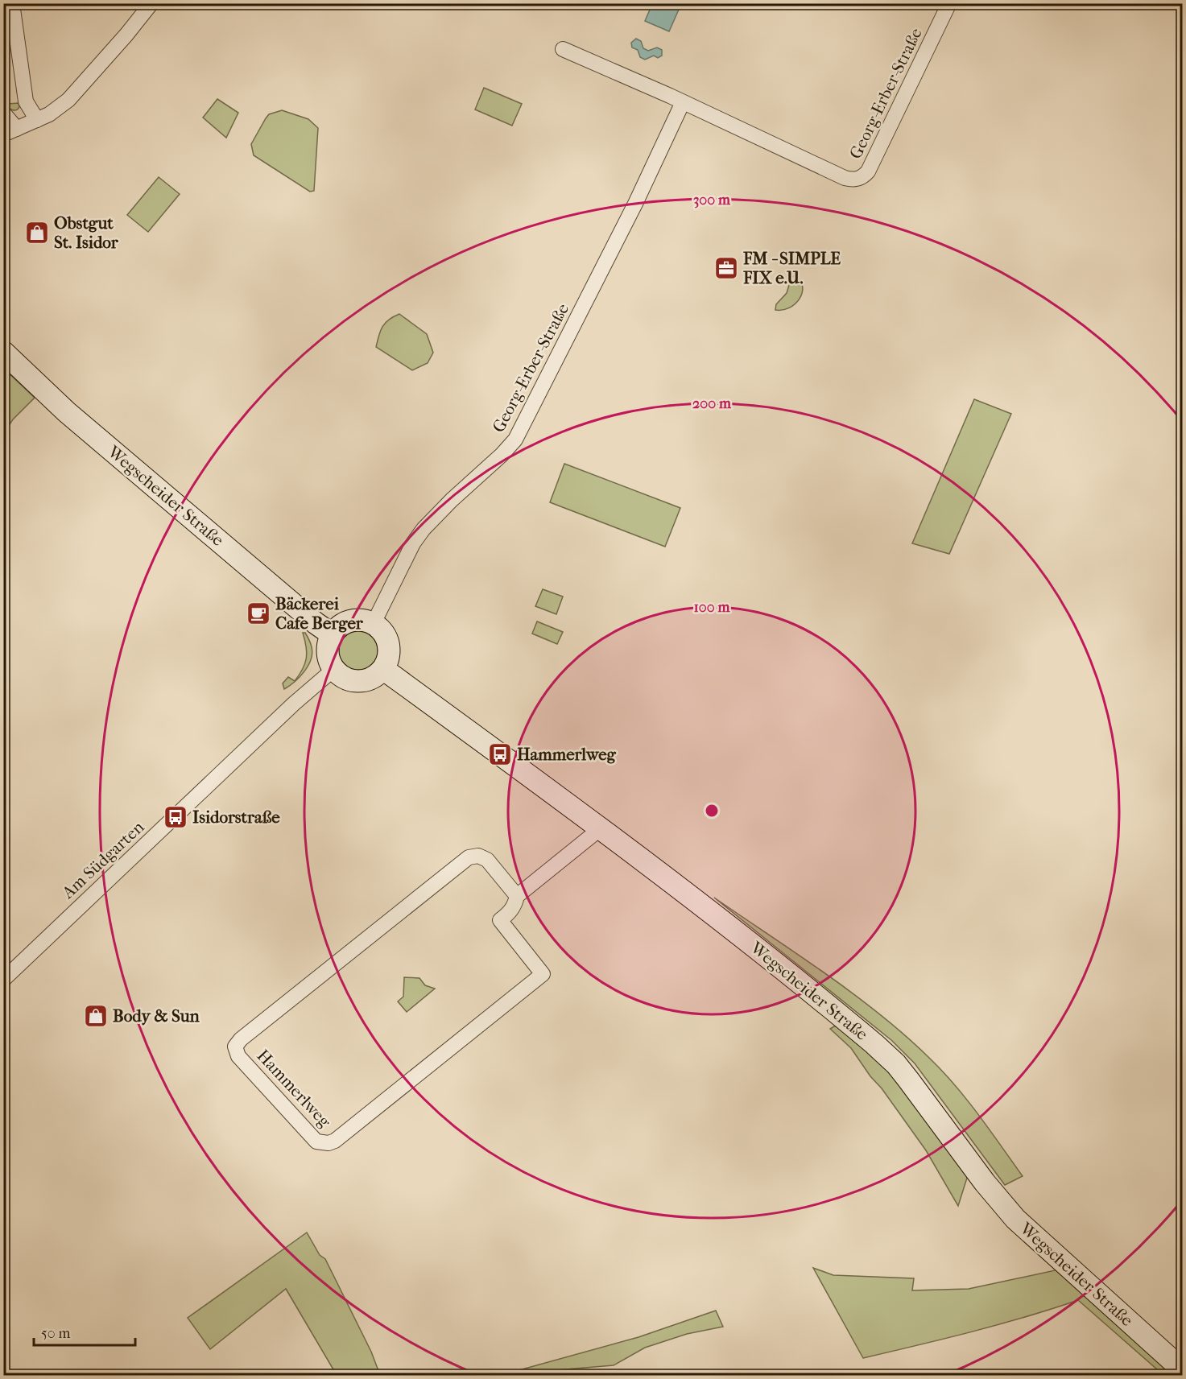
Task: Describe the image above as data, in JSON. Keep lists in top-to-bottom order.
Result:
{
  "streets": {
    "street": [
      "Georg-Erber-Straße",
      "Wegscheider Straße",
      "Am Südgarten",
      "Hammerlweg"
    ]
  },
  "crossings": [
    ["Georg-Erber-Straße", "Wegscheider Straße"],
    ["Georg-Erber-Straße", "Am Südgarten"],
    ["Wegscheider Straße", "Am Südgarten"],
    ["Wegscheider Straße", "Hammerlweg"]
  ],
  "places": {
    "shop": ["Obstgut St. Isidor", "Body & Sun"],
    "office": ["FM - SIMPLE FIX e.U."],
    "cafe": ["Bäckerei Cafe Berger"],
    "bus stop": ["Hammerlweg", "Isidorstraße"]
  },
  "scale_bar": "50 m",
  "rings": ["300 m", "200 m", "100 m"]
}
